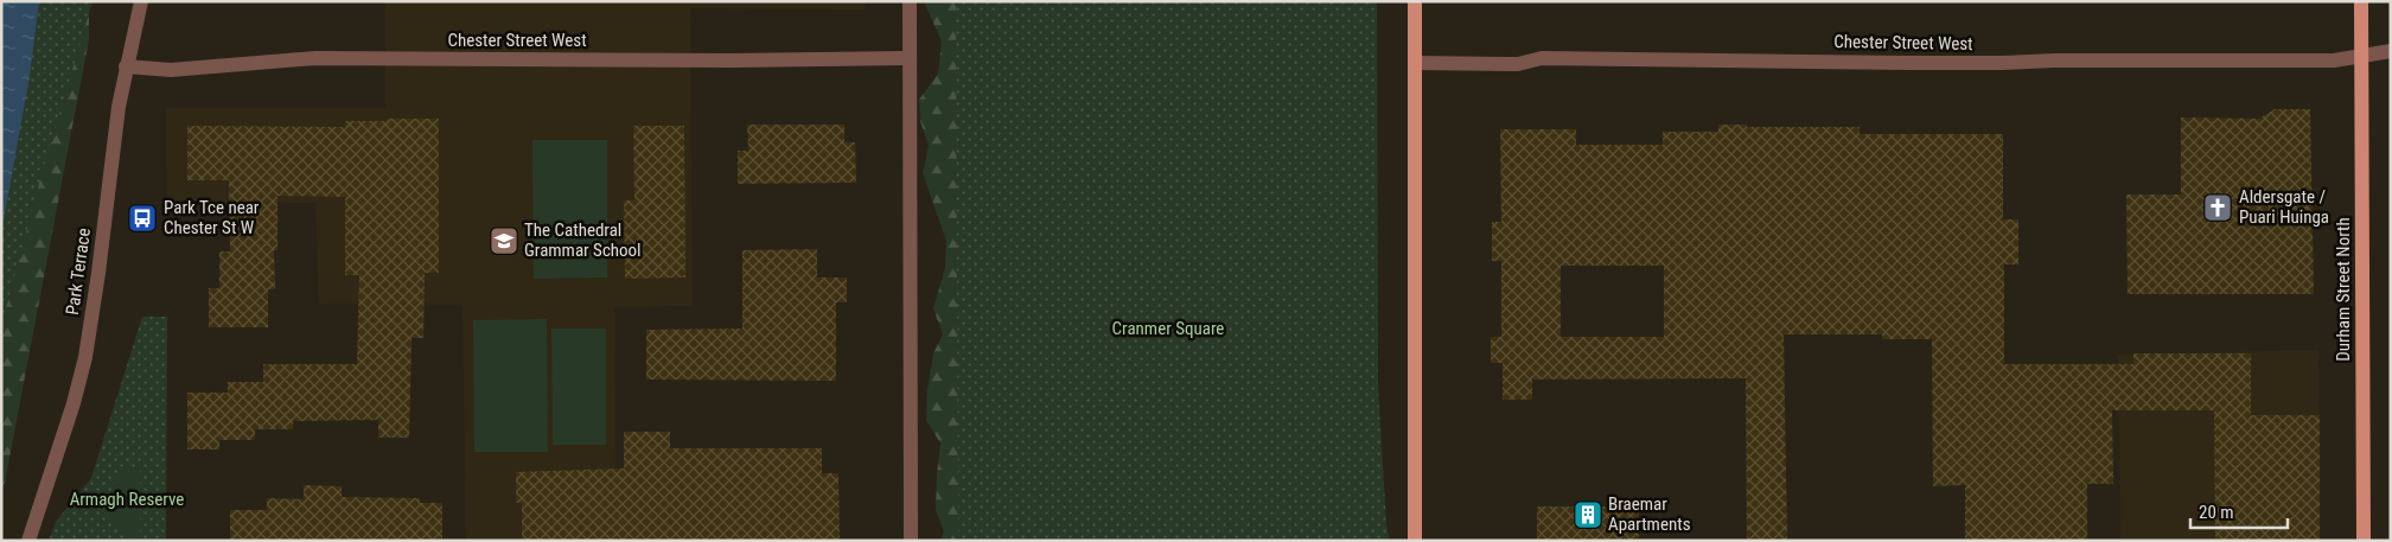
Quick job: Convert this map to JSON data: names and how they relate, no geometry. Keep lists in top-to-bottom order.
{
  "streets": {
    "main road": ["Durham Street North"],
    "street": ["Chester Street West", "Park Terrace"]
  },
  "crossings": [
    ["Chester Street West", "Park Terrace"],
    ["Chester Street West", "Durham Street North"]
  ],
  "parks": ["Cranmer Square", "Armagh Reserve"],
  "places": {
    "church": ["Aldersgate / Puari Huinga"],
    "bus stop": ["Park Tce near Chester St W"],
    "school or university": ["The Cathedral Grammar School"],
    "building": ["Braemar Apartments"]
  },
  "scale_bar": "20 m"
}
